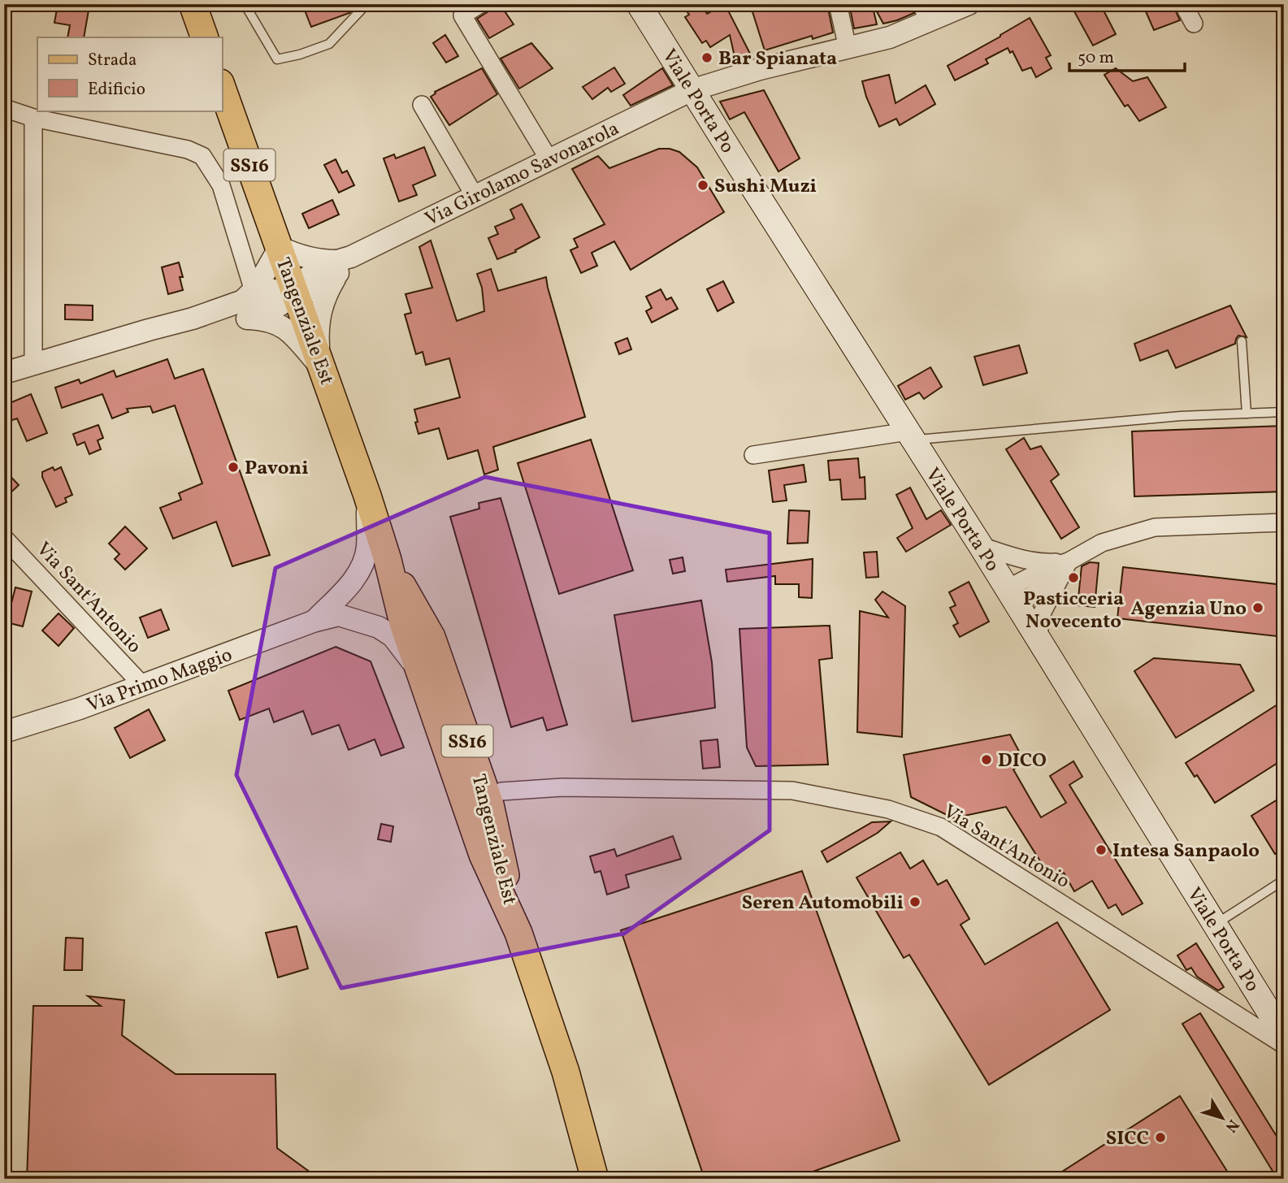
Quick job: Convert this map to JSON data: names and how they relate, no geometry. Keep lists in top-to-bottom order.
{
  "streets": {
    "main road": ["Viale Porta Po", "SS16", "Tangenziale Est"],
    "street": ["Via Girolamo Savonarola", "Via Sant'Antonio", "Via Primo Maggio"]
  },
  "crossings": [
    ["Viale Porta Po", "Via Girolamo Savonarola"],
    ["Via Girolamo Savonarola", "Tangenziale Est"],
    ["Tangenziale Est", "Via Primo Maggio"],
    ["Via Sant'Antonio", "Via Primo Maggio"]
  ],
  "places": [
    "Bar Spianata",
    "Sushi Muzi",
    "Pavoni",
    "Pasticceria Novecento",
    "Agenzia Uno",
    "DICO",
    "Intesa Sanpaolo",
    "Seren Automobili",
    "SICC"
  ],
  "legend": ["Strada", "Edificio"],
  "scale_bar": "50 m",
  "north": "bottom right"
}
